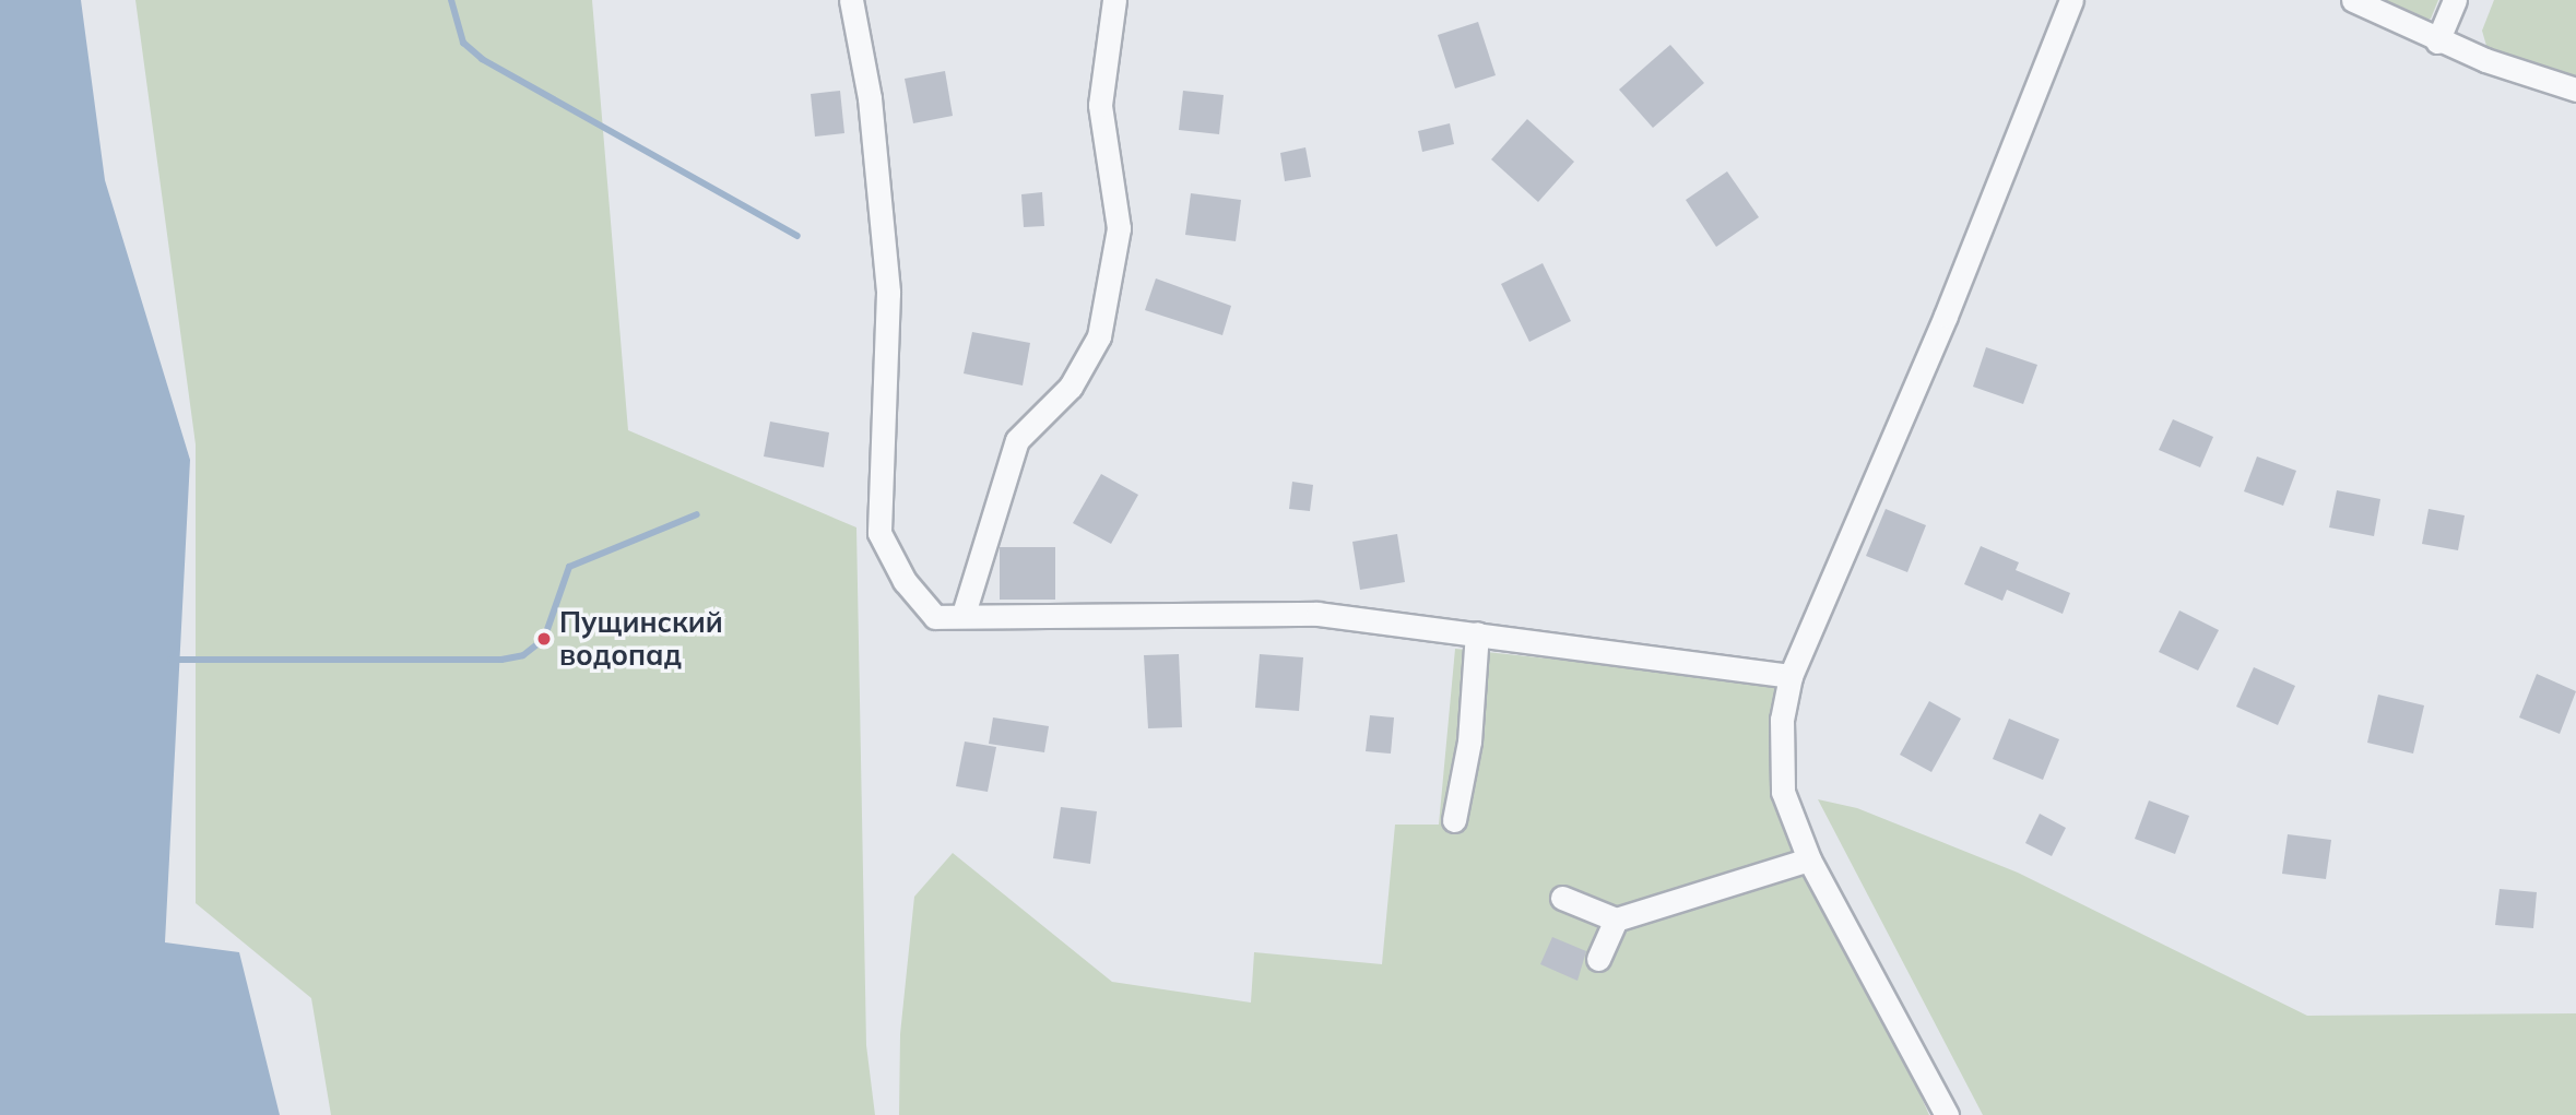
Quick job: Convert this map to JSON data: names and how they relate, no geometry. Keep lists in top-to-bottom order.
{
  "places": ["Пущинский водопад"]
}
